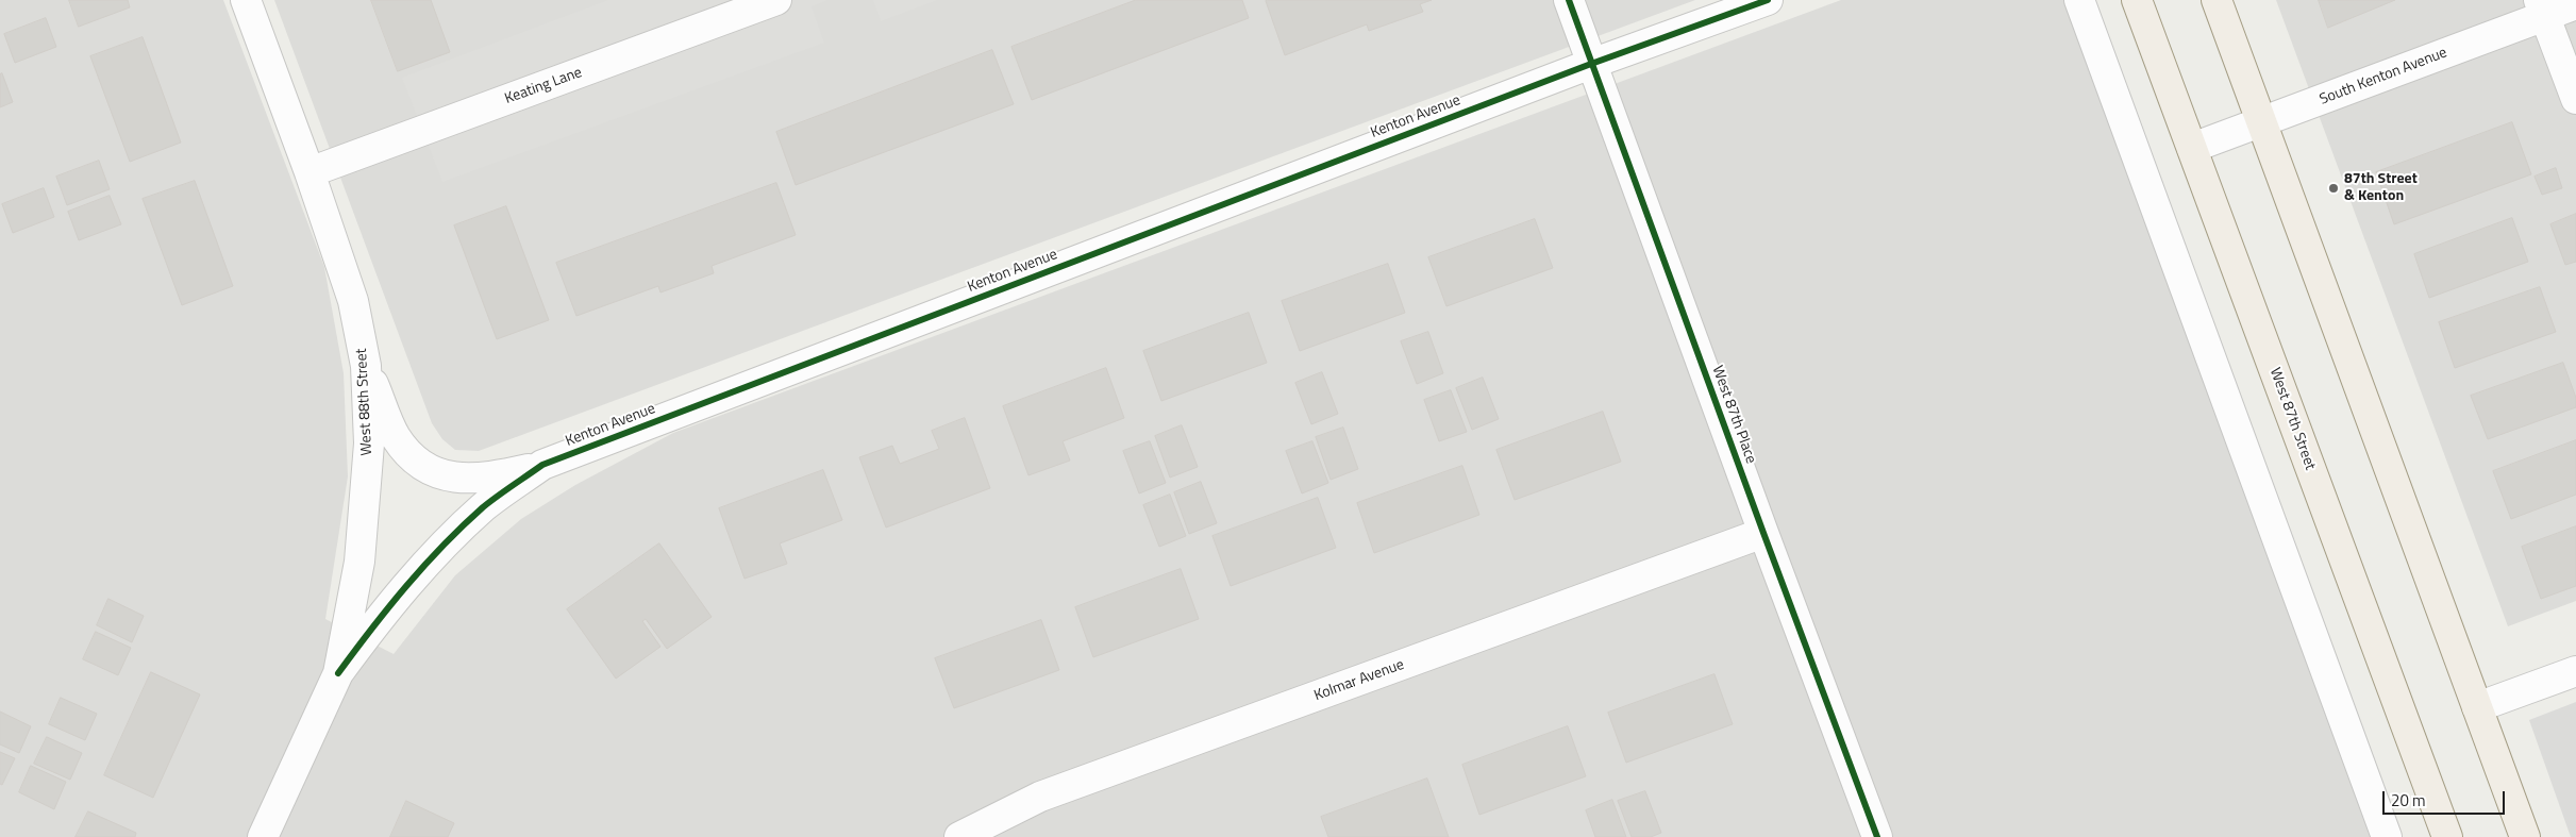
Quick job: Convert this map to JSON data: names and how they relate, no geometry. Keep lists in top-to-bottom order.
{
  "streets": {
    "main road": ["West 87th Street"],
    "street": [
      "South Kenton Avenue",
      "Keating Lane",
      "Kenton Avenue",
      "West 88th Street",
      "West 87th Place",
      "Kolmar Avenue"
    ]
  },
  "crossings": [
    ["South Kenton Avenue", "West 87th Street"],
    ["Keating Lane", "West 88th Street"],
    ["Kenton Avenue", "West 88th Street"],
    ["Kenton Avenue", "West 87th Place"],
    ["West 87th Place", "Kolmar Avenue"]
  ],
  "places": ["87th Street & Kenton"],
  "scale_bar": "20 m"
}
